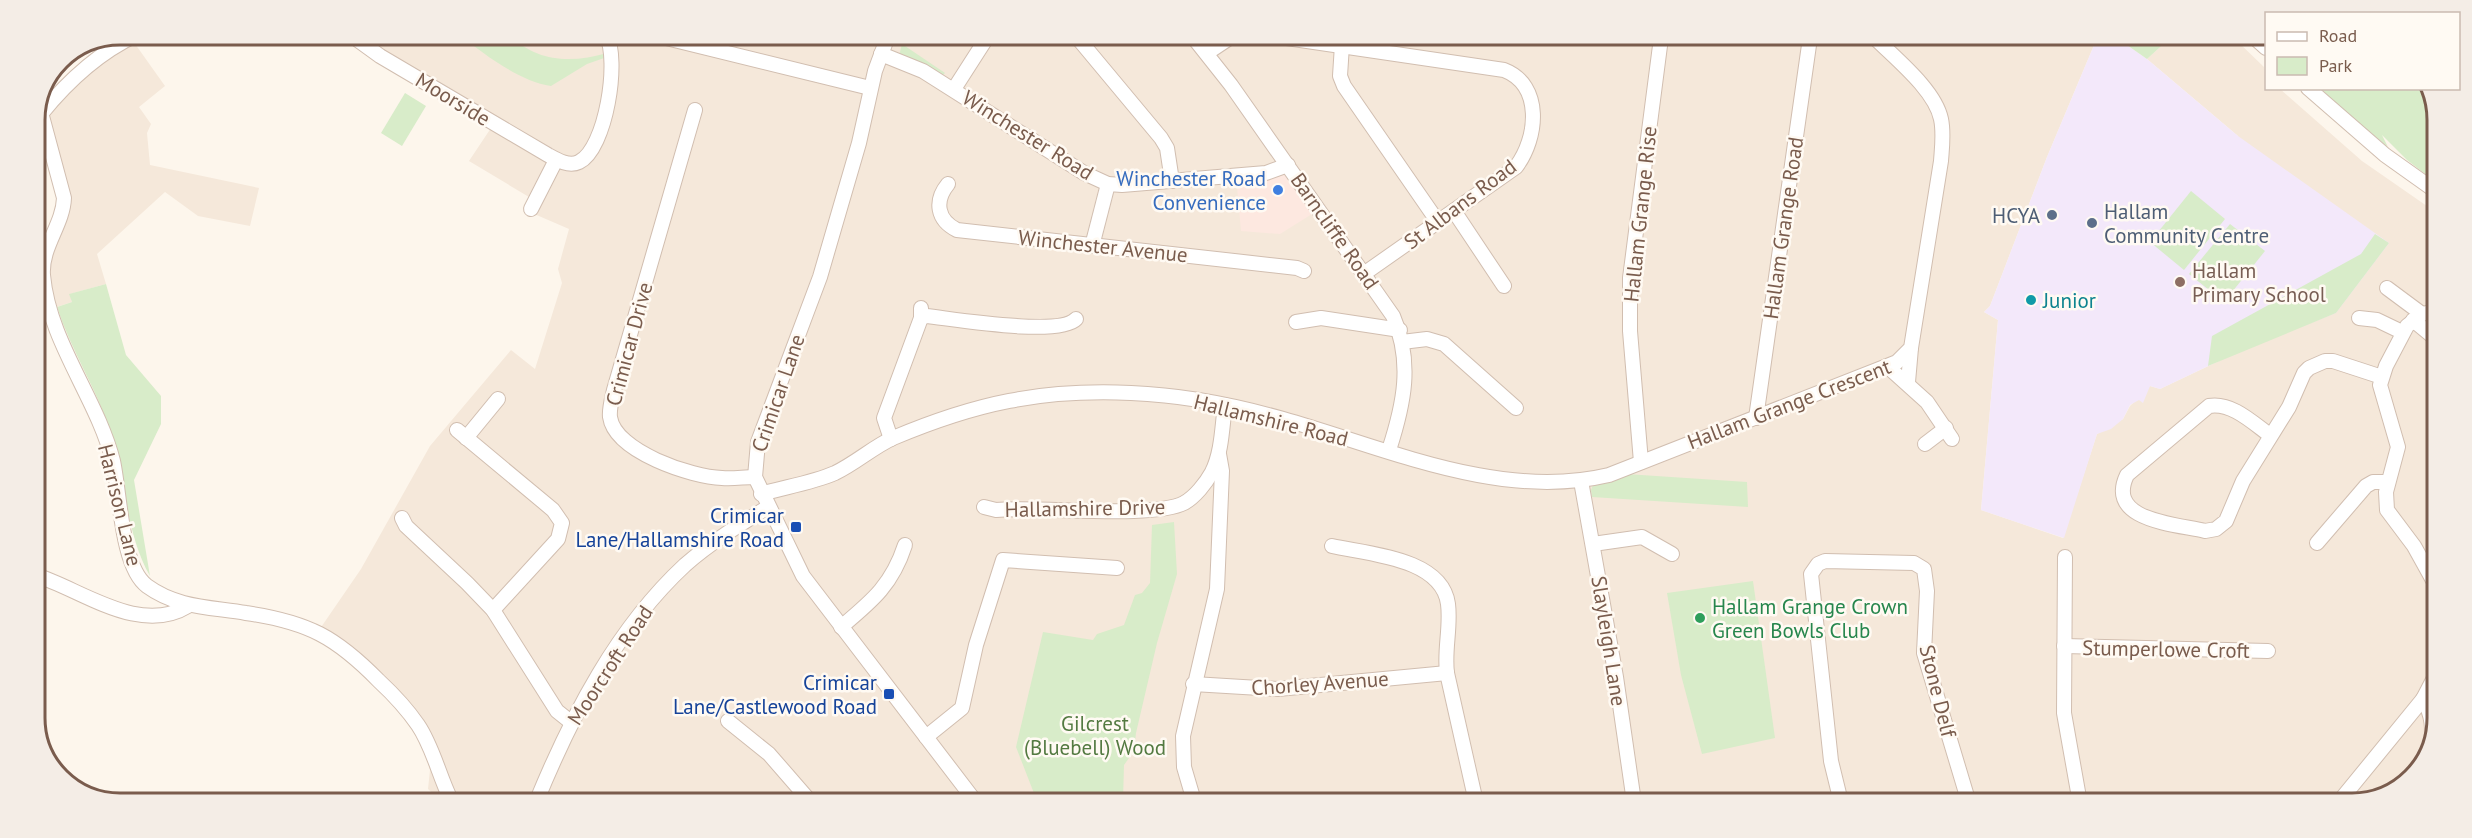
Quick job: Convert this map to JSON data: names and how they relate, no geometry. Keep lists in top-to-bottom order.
{
  "streets": {
    "street": [
      "Moorside",
      "Winchester Road",
      "St Albans Road",
      "Hallam Grange Rise",
      "Hallam Grange Road",
      "Barncliffe Road",
      "Winchester Avenue",
      "Crimicar Drive",
      "Crimicar Lane",
      "Hallam Grange Crescent",
      "Hallamshire Road",
      "Harrison Lane",
      "Hallamshire Drive",
      "Slayleigh Lane",
      "Stumperlowe Croft",
      "Moorcroft Road",
      "Chorley Avenue",
      "Stone Delf"
    ]
  },
  "crossings": [
    ["Winchester Road", "Barncliffe Road"],
    ["Winchester Road", "Crimicar Lane"],
    ["St Albans Road", "Barncliffe Road"],
    ["Hallam Grange Rise", "Hallam Grange Crescent"],
    ["Hallam Grange Road", "Hallam Grange Crescent"],
    ["Barncliffe Road", "Hallamshire Road"],
    ["Crimicar Drive", "Crimicar Lane"],
    ["Crimicar Lane", "Hallamshire Road"],
    ["Crimicar Lane", "Moorcroft Road"],
    ["Hallam Grange Crescent", "Hallamshire Road"],
    ["Hallam Grange Crescent", "Slayleigh Lane"],
    ["Hallamshire Road", "Slayleigh Lane"]
  ],
  "parks": ["Gilcrest (Bluebell) Wood"],
  "places": {
    "other": [
      "Winchester Road Convenience",
      "HCYA",
      "Hallam Community Centre",
      "Hallam Primary School",
      "Junior",
      "Hallam Grange Crown Green Bowls Club"
    ],
    "transit": ["Crimicar Lane/Hallamshire Road", "Crimicar Lane/Castlewood Road"]
  },
  "legend": ["Road", "Park"]
}
